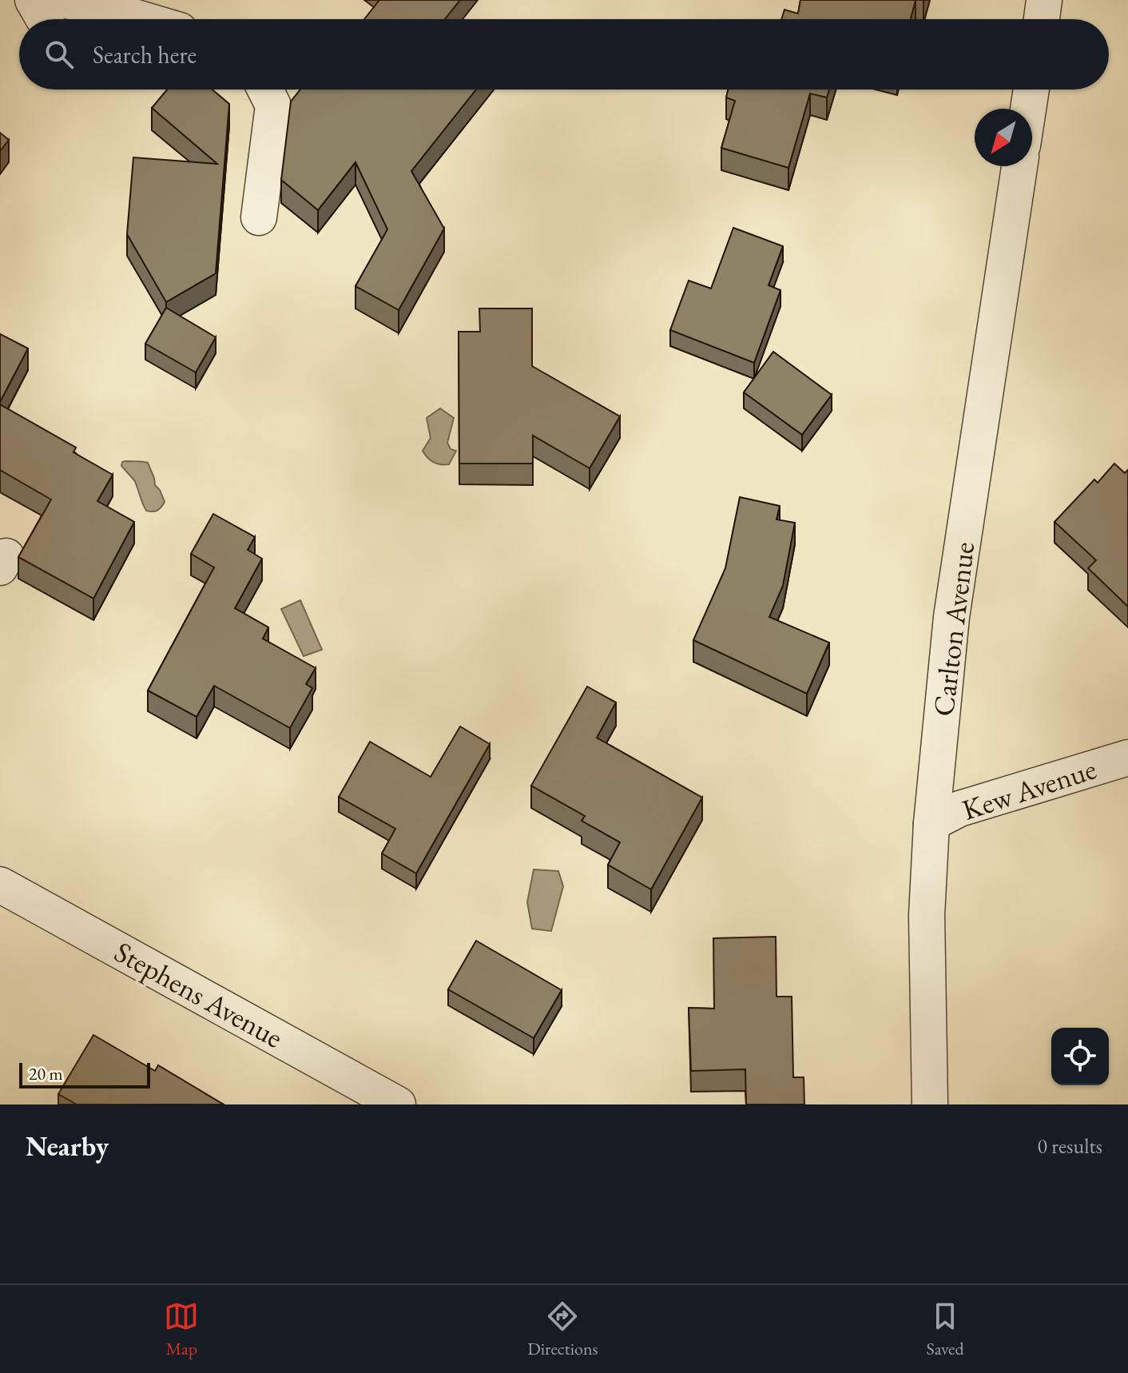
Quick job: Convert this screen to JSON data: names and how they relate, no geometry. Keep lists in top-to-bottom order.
{
  "streets": {
    "street": ["Carlton Avenue", "Kew Avenue", "Stephens Avenue"]
  },
  "crossings": [
    ["Carlton Avenue", "Kew Avenue"]
  ],
  "scale_bar": "20 m",
  "north": "bottom left",
  "page": {
    "search": "Search here",
    "scale": "20 m",
    "heading": ["Nearby", "0 results"],
    "nav": ["Map", "Directions", "Saved"]
  }
}
